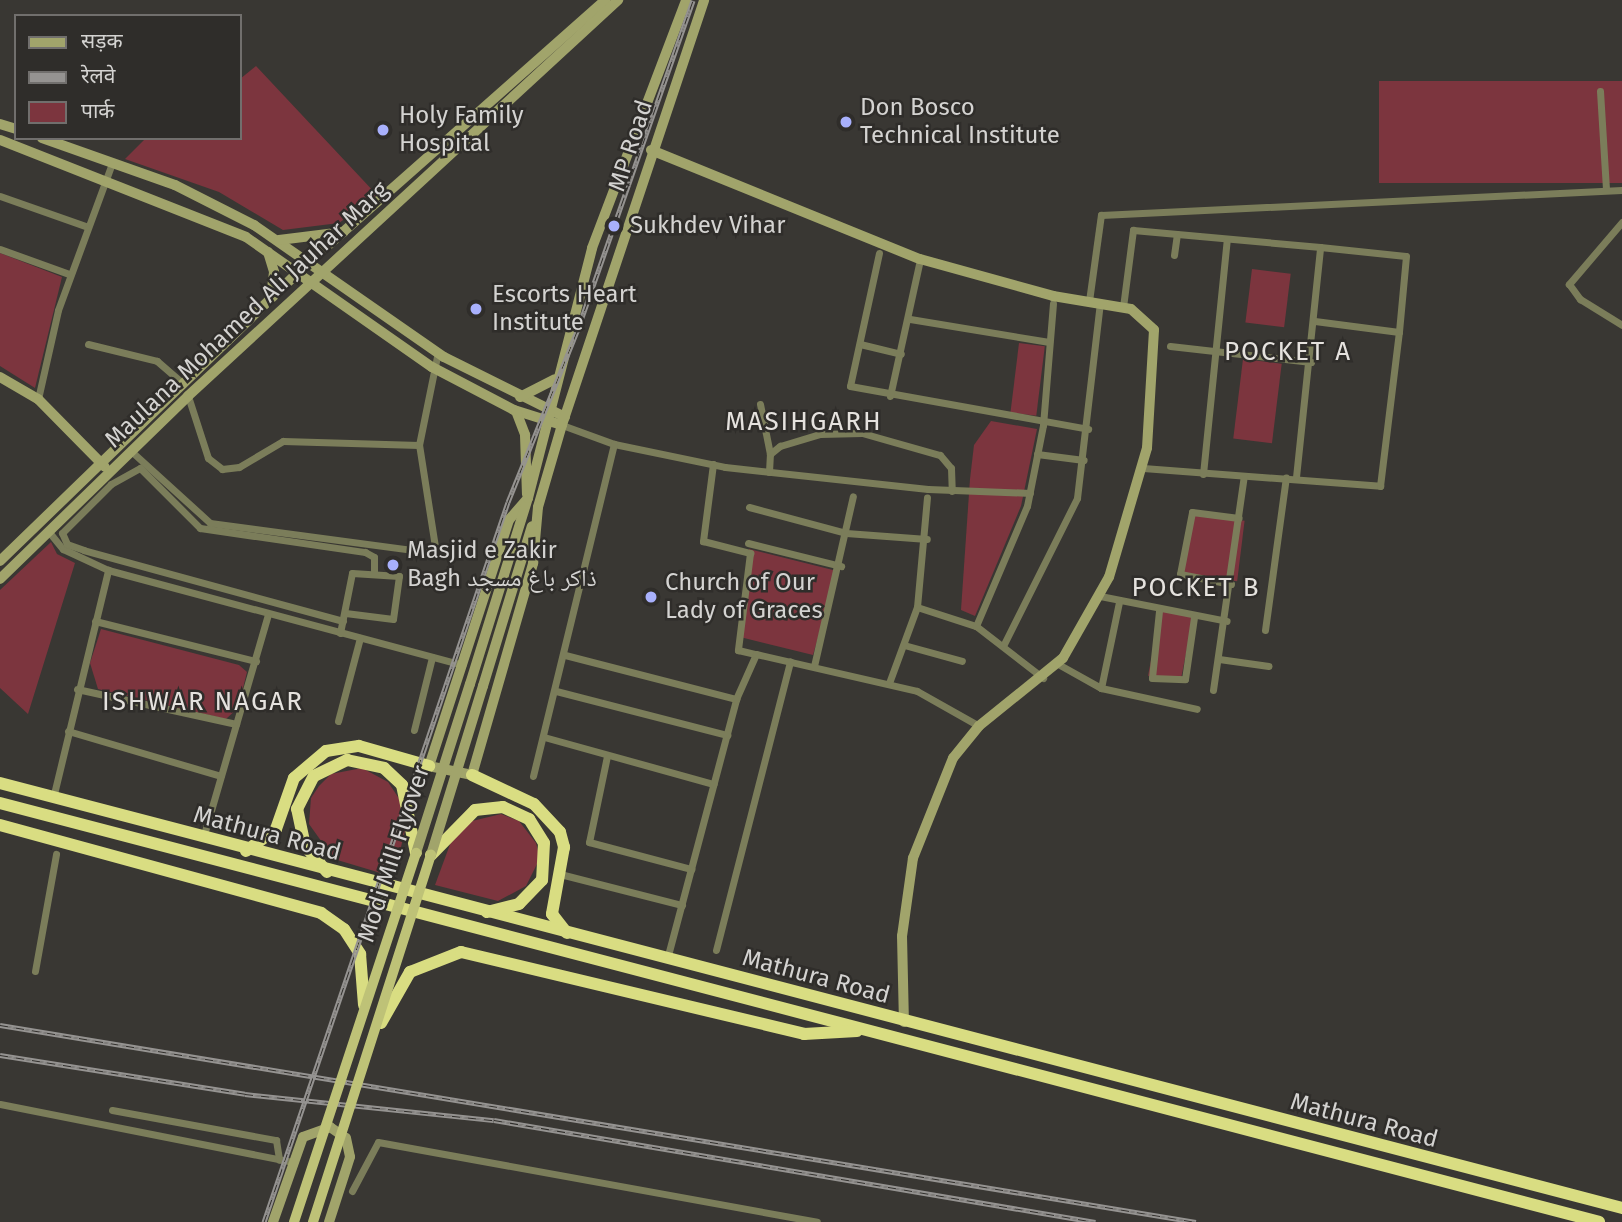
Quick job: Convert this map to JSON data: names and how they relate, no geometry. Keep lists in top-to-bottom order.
{
  "streets": {
    "highway": ["Mathura Road"],
    "main road": ["MP Road", "Maulana Mohamed Ali Jauhar Marg", "Modi Mill Flyover"]
  },
  "crossings": [
    ["MP Road", "Modi Mill Flyover"]
  ],
  "districts": [
    "POCKET A",
    "MASIHGARH",
    "POCKET B",
    "ISHWAR NAGAR"
  ],
  "places": [
    "Don Bosco Technical Institute",
    "Holy Family Hospital",
    "Sukhdev Vihar",
    "Escorts Heart Institute",
    "Masjid e Zakir Bagh ذاکر باغ مسجد",
    "Church of Our Lady of Graces"
  ],
  "legend": ["सड़क", "रेलवे", "पार्क"]
}
